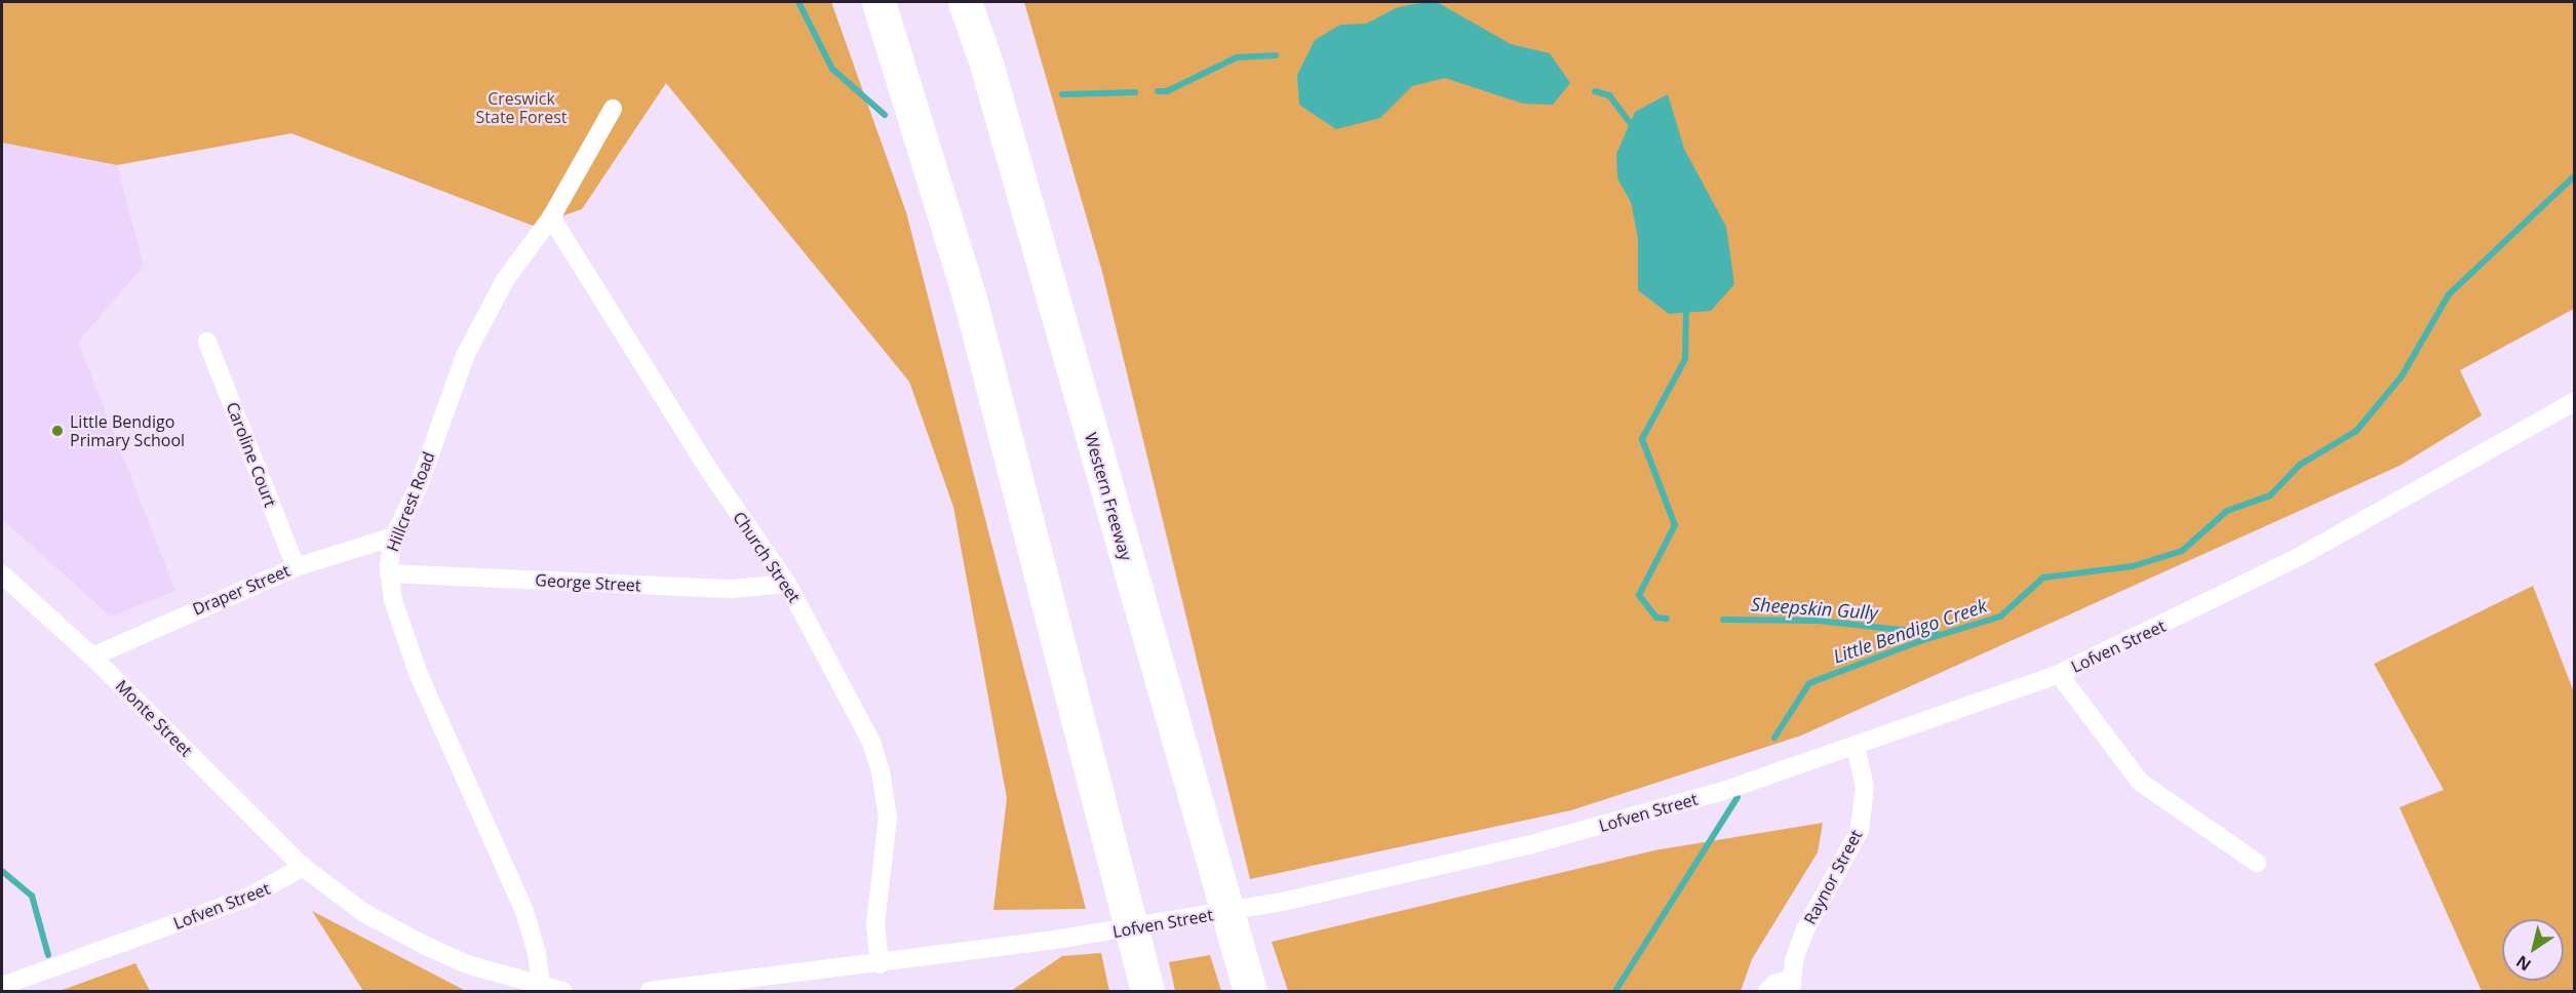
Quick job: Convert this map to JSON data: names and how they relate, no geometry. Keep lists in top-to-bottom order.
{
  "streets": {
    "highway": ["Western Freeway"],
    "street": [
      "Caroline Court",
      "Hillcrest Road",
      "Church Street",
      "George Street",
      "Draper Street",
      "Lofven Street",
      "Monte Street",
      "Raynor Street"
    ]
  },
  "crossings": [
    ["Caroline Court", "Draper Street"],
    ["Hillcrest Road", "Church Street"],
    ["Hillcrest Road", "George Street"],
    ["Hillcrest Road", "Draper Street"],
    ["Church Street", "George Street"],
    ["Church Street", "Lofven Street"],
    ["Draper Street", "Monte Street"],
    ["Lofven Street", "Monte Street"],
    ["Lofven Street", "Raynor Street"]
  ],
  "water": ["Sheepskin Gully", "Little Bendigo Creek"],
  "parks": ["Creswick State Forest"],
  "places": ["Little Bendigo Primary School"],
  "north": "bottom left"
}
